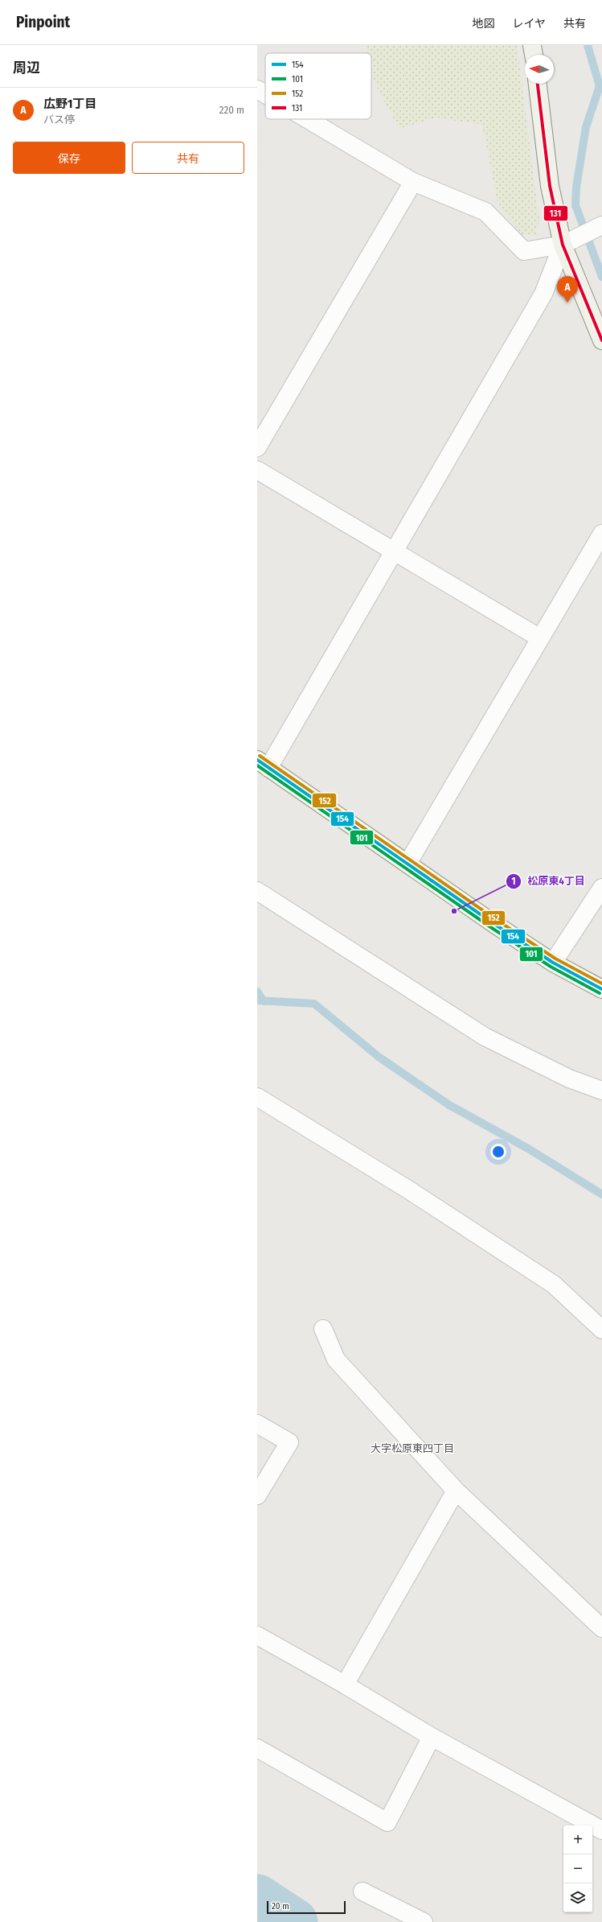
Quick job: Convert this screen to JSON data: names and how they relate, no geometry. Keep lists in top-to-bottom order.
{
  "districts": ["大字松原東四丁目"],
  "places": ["松原東4丁目"],
  "lines": [
    "transit line 131",
    "transit line 152",
    "transit line 154",
    "transit line 101"
  ],
  "legend": [
    "154",
    "101",
    "152",
    "131"
  ],
  "scale_bar": "20 m",
  "north": "left",
  "page": {
    "header": "Pinpoint",
    "nav": ["地図", "レイヤ", "共有"],
    "heading": "周辺",
    "list": [
      {
        "mark": "A",
        "name": "広野1丁目",
        "note": "バス停",
        "value": "220 m"
      }
    ],
    "buttons": ["保存", "共有"],
    "pins": "A",
    "map_buttons": ["+", "−"],
    "scale": "20 m"
  }
}
